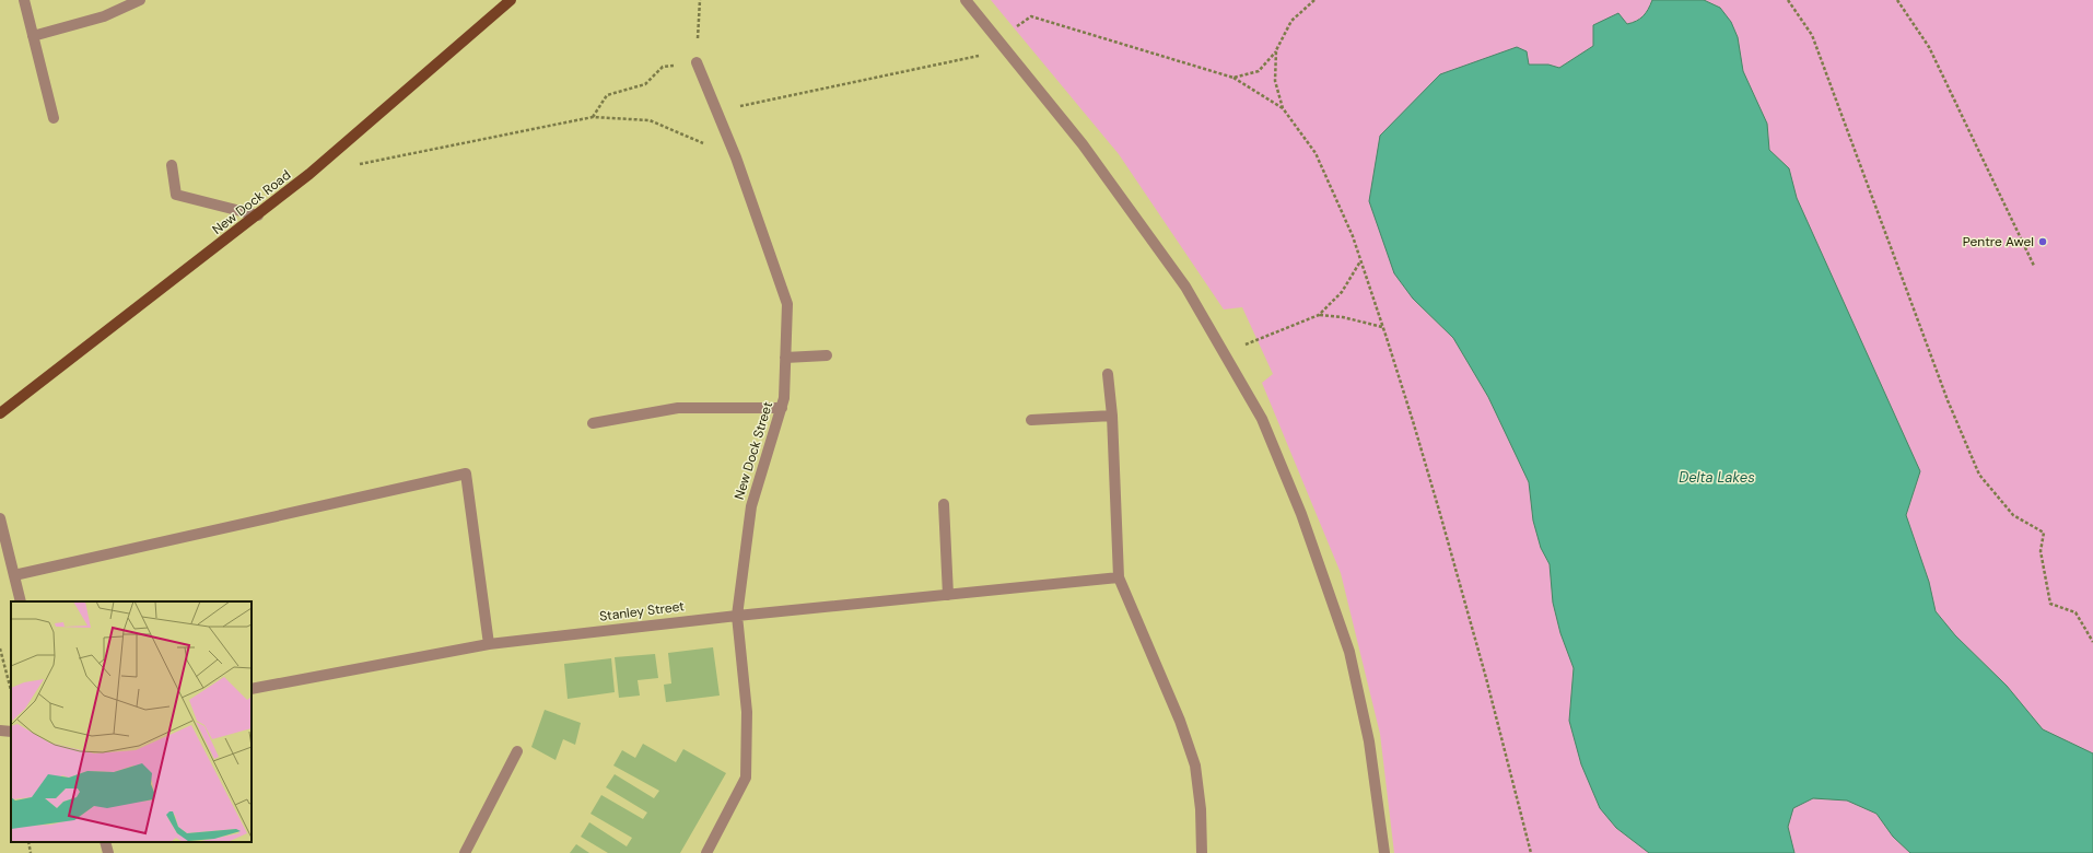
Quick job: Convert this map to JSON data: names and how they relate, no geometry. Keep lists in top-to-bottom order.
{
  "streets": {
    "main road": ["New Dock Road"],
    "street": ["New Dock Street", "Stanley Street"]
  },
  "crossings": [
    ["New Dock Street", "Stanley Street"]
  ],
  "water": ["Delta Lakes"],
  "places": ["Pentre Awel"]
}
